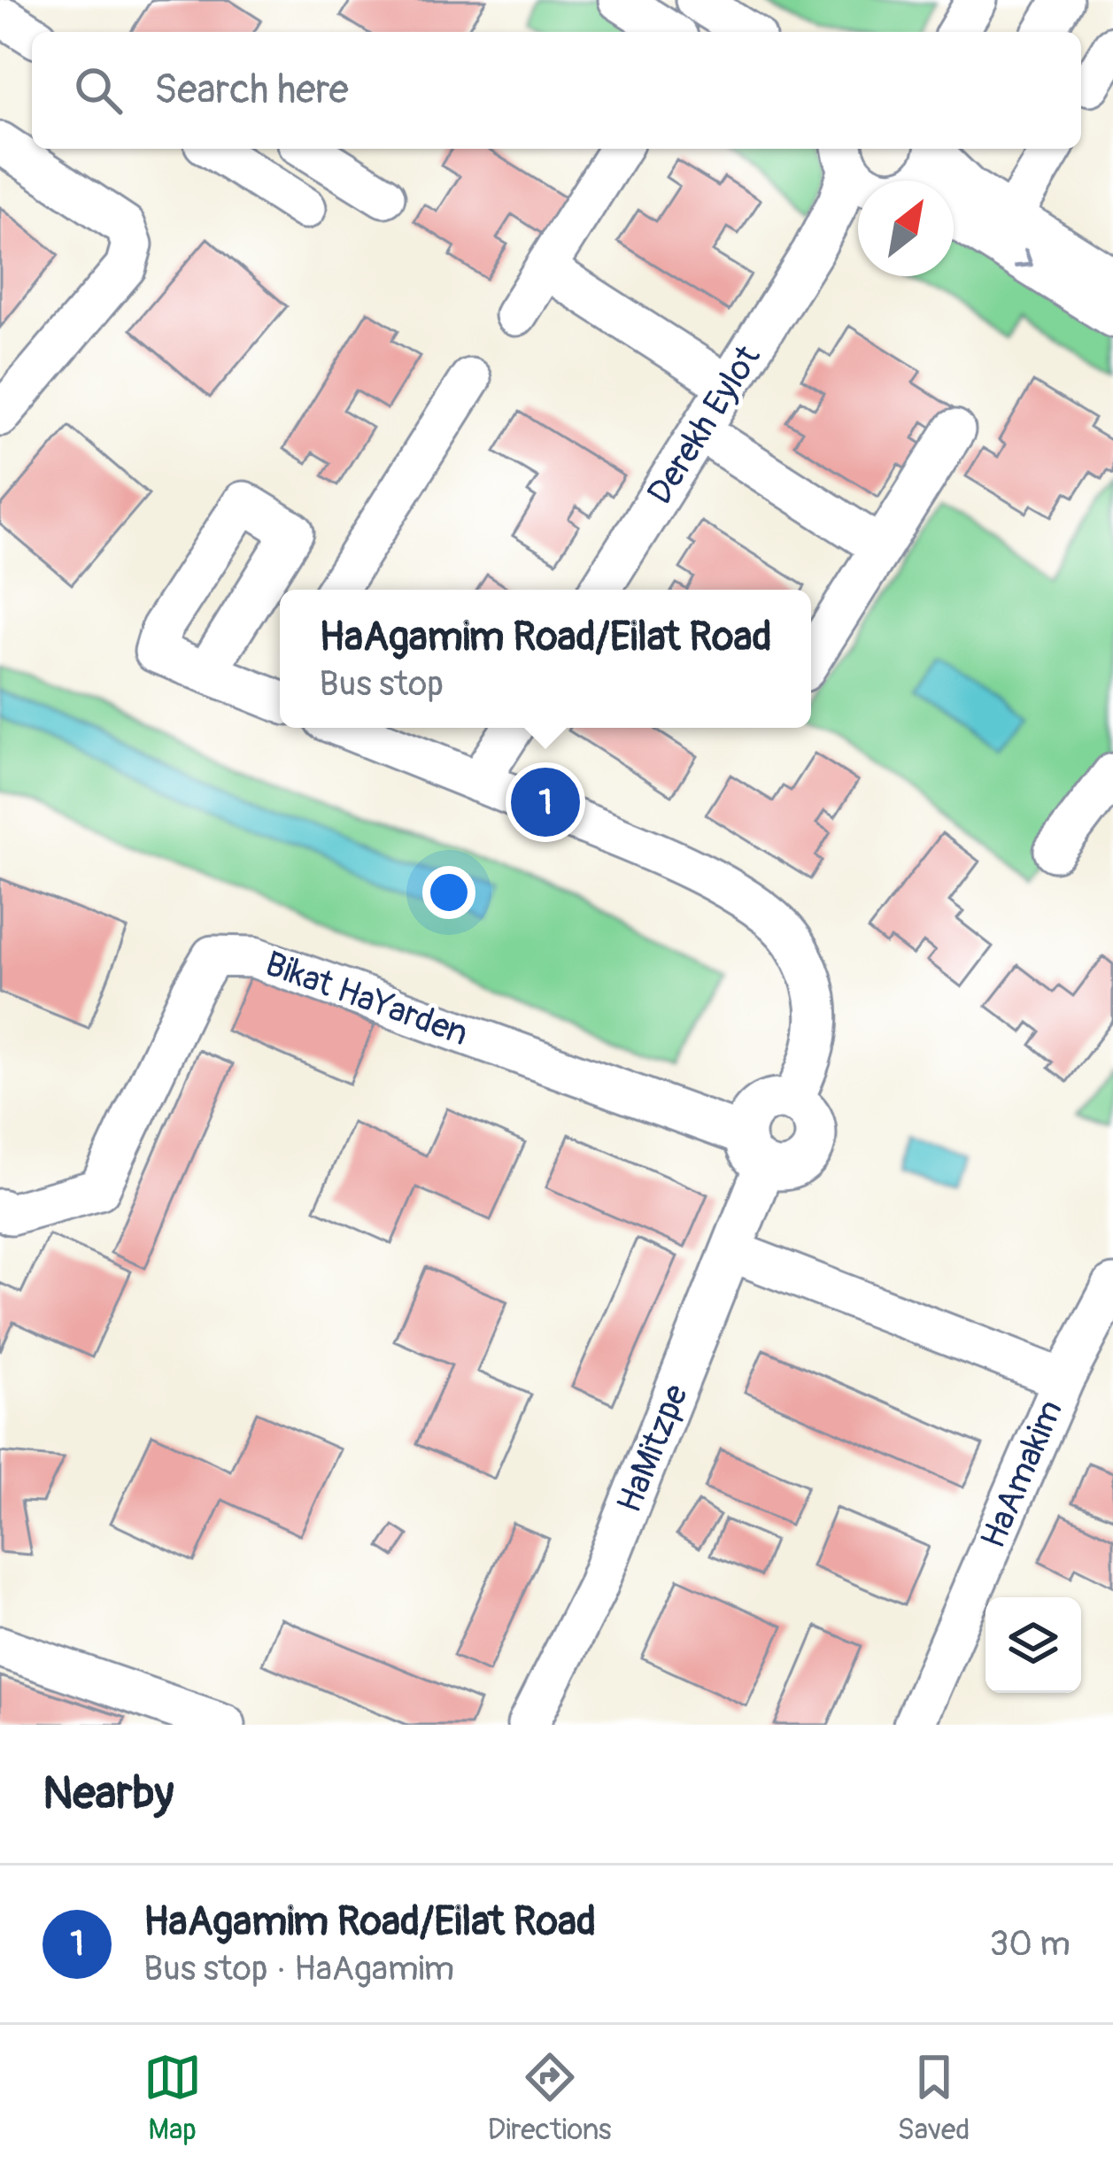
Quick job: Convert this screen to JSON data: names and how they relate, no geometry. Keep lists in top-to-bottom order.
{
  "streets": {
    "street": [
      "Derekh Eylot",
      "Bikat HaYarden",
      "HaMitzpe",
      "HaAmakim"
    ]
  },
  "crossings": [
    ["Bikat HaYarden", "HaMitzpe"]
  ],
  "north": "top right",
  "page": {
    "search": "Search here",
    "popup": ["HaAgamim Road/Eilat Road", "Bus stop"],
    "pins": "1",
    "heading": "Nearby",
    "list": [
      {
        "mark": "1",
        "name": "HaAgamim Road/Eilat Road",
        "note": "Bus stop · HaAgamim",
        "value": "30 m"
      }
    ],
    "nav": ["Map", "Directions", "Saved"]
  }
}
